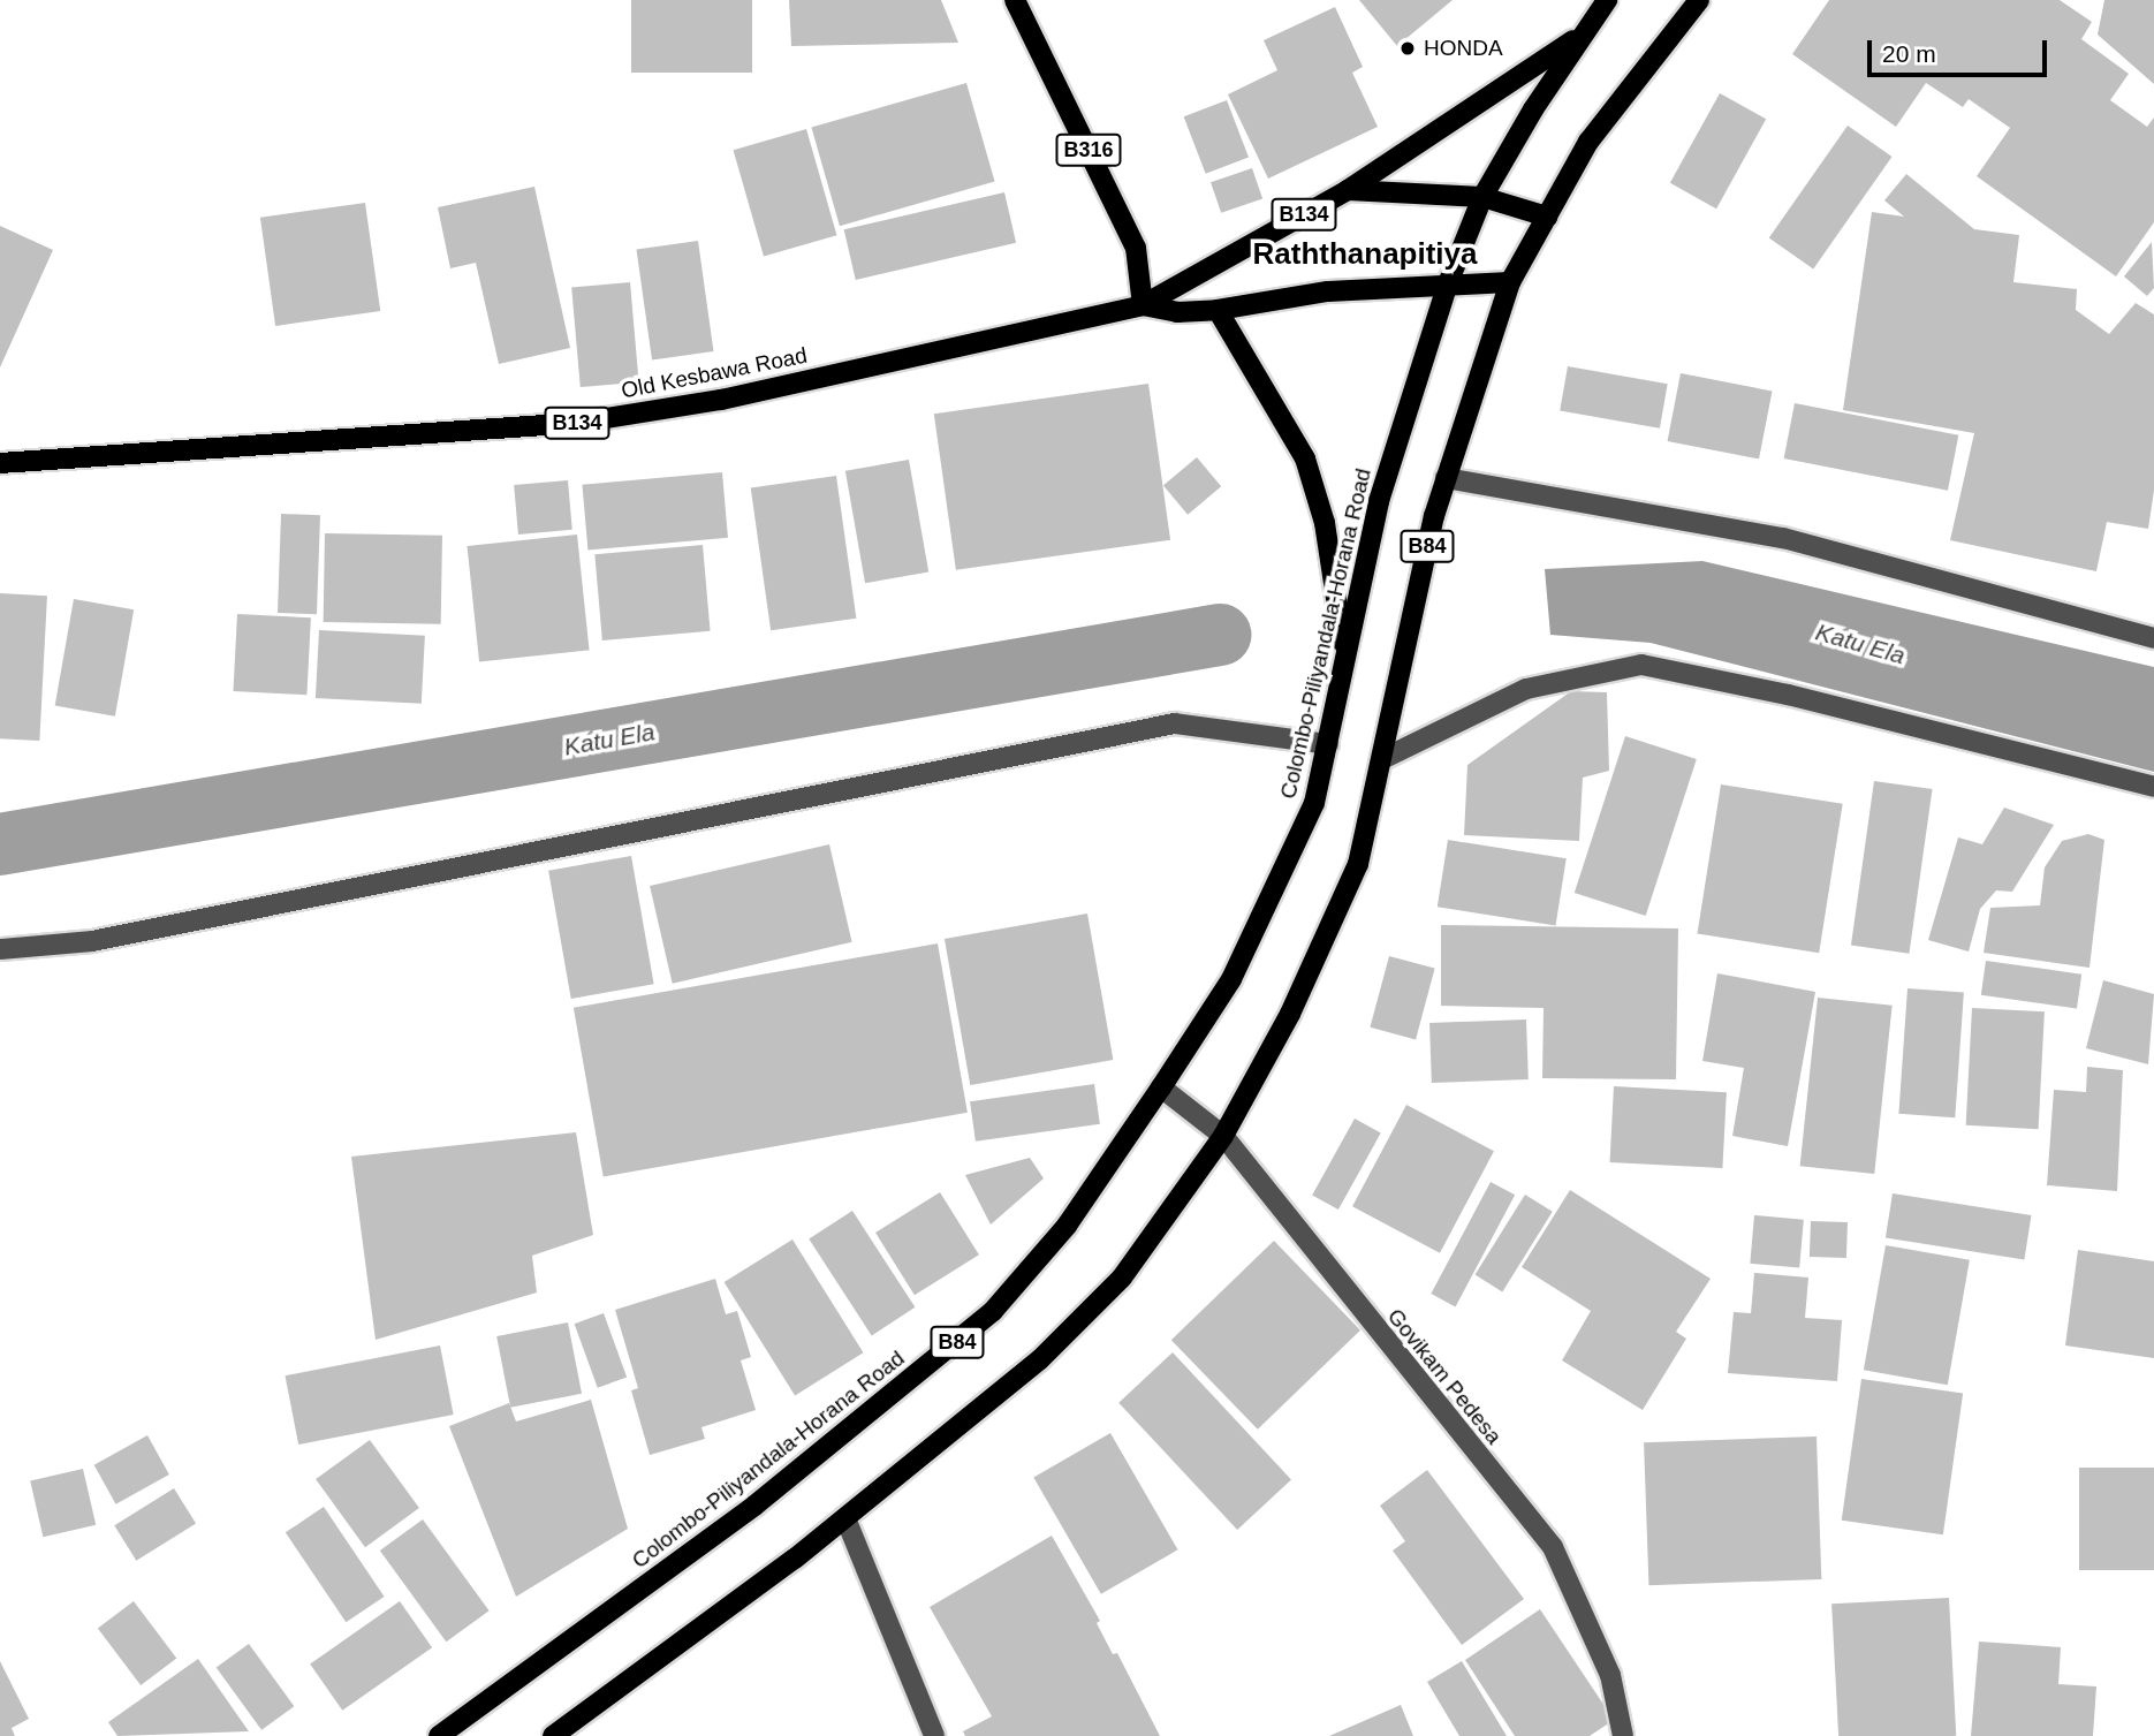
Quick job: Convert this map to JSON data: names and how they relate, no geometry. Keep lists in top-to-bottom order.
{
  "streets": {
    "main road": [
      "B316",
      "B134",
      "Old Kesbawa Road",
      "B84",
      "Colombo-Piliyandala-Horana Road"
    ],
    "street": ["Govikam Pedesa"]
  },
  "crossings": [
    ["B316", "Old Kesbawa Road"],
    ["B134", "Old Kesbawa Road"],
    ["B134", "B84"],
    ["B134", "Colombo-Piliyandala-Horana Road"],
    ["Old Kesbawa Road", "B84"],
    ["Old Kesbawa Road", "Colombo-Piliyandala-Horana Road"],
    ["B84", "Govikam Pedesa"],
    ["Colombo-Piliyandala-Horana Road", "Govikam Pedesa"]
  ],
  "districts": ["Raththanapitiya"],
  "water": ["Katu Ela"],
  "places": ["HONDA"],
  "scale_bar": "20 m"
}
